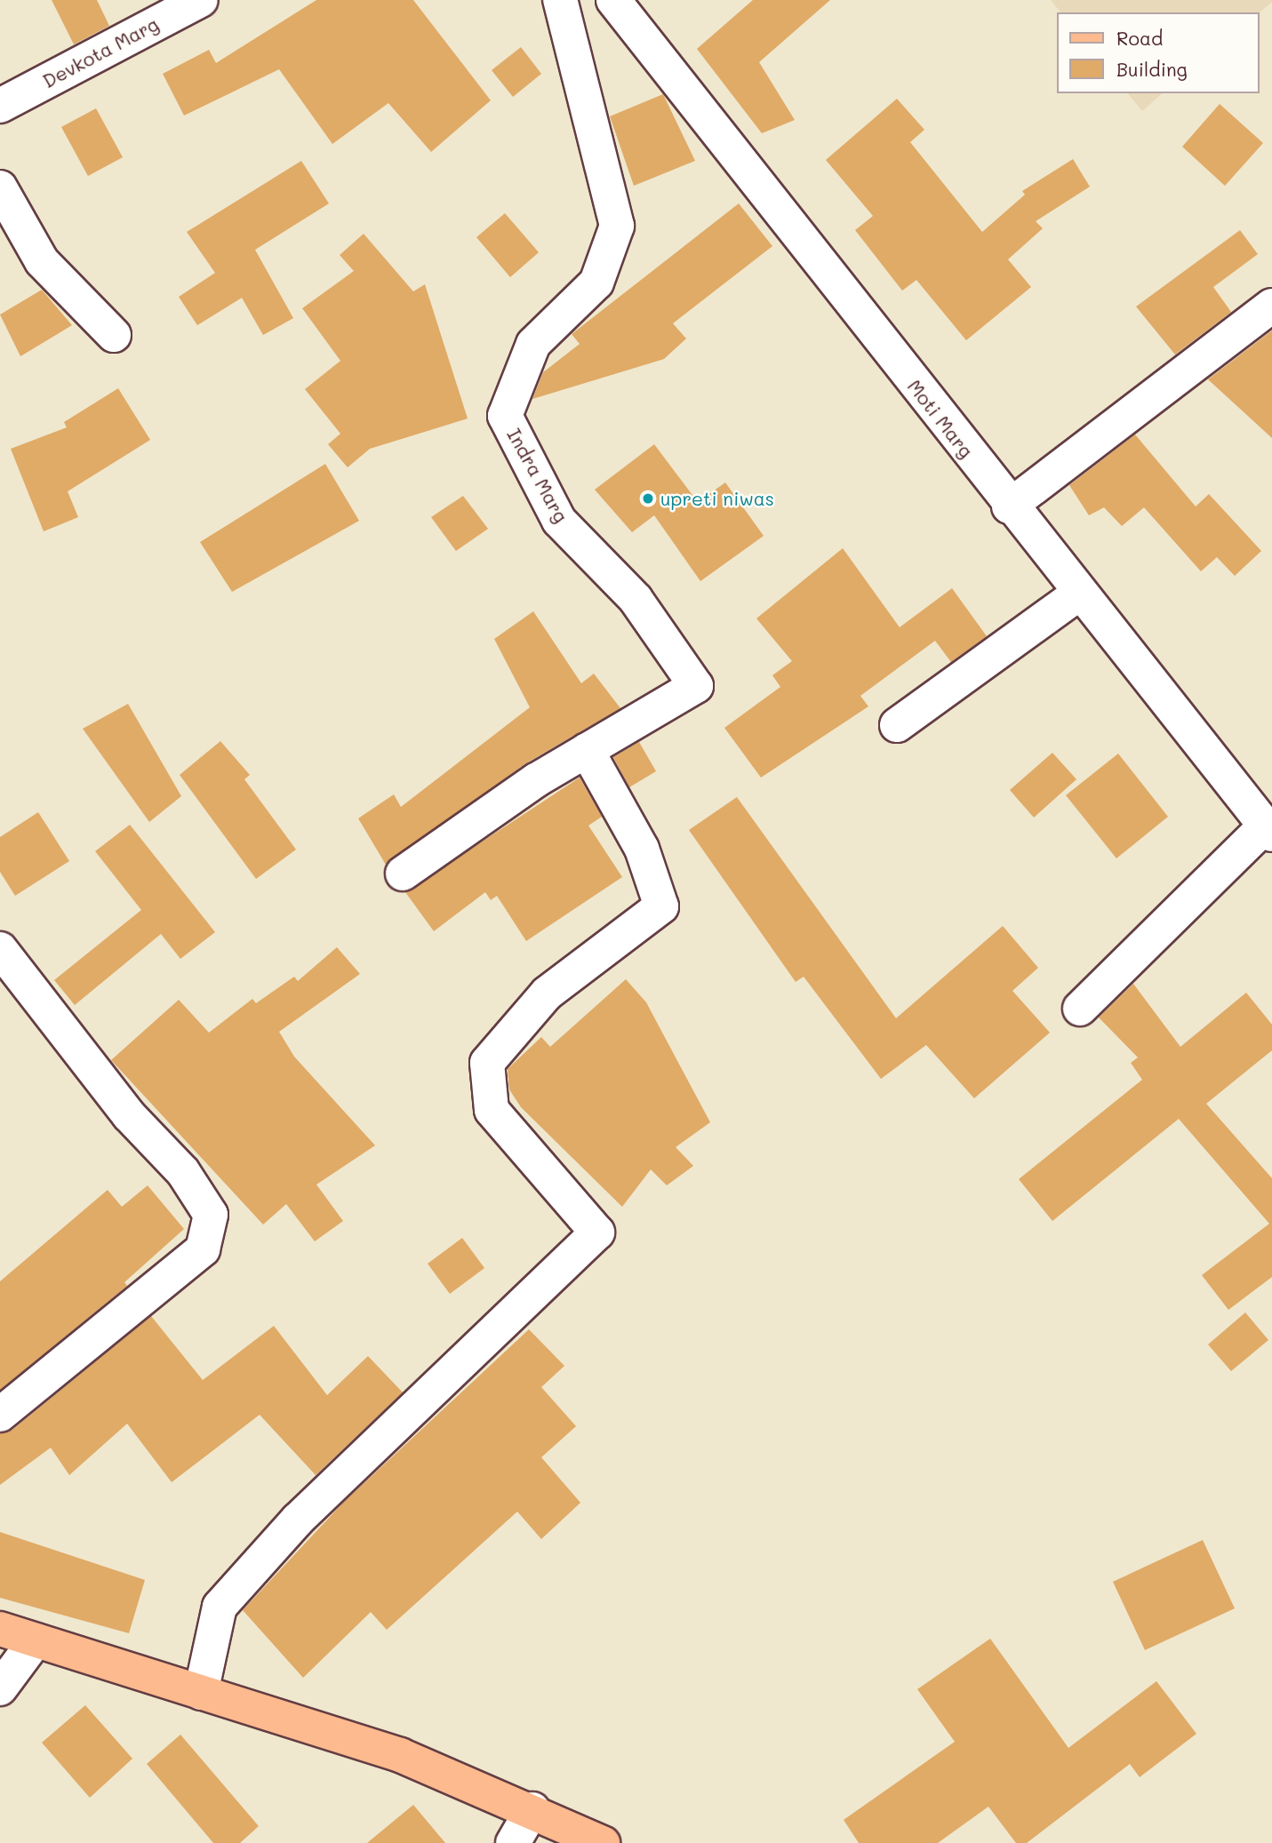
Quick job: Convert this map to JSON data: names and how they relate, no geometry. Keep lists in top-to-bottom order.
{
  "streets": {
    "street": ["Devkota Marg", "Moti Marg", "Indra Marg"]
  },
  "places": ["upreti niwas"],
  "legend": ["Road", "Building"]
}
